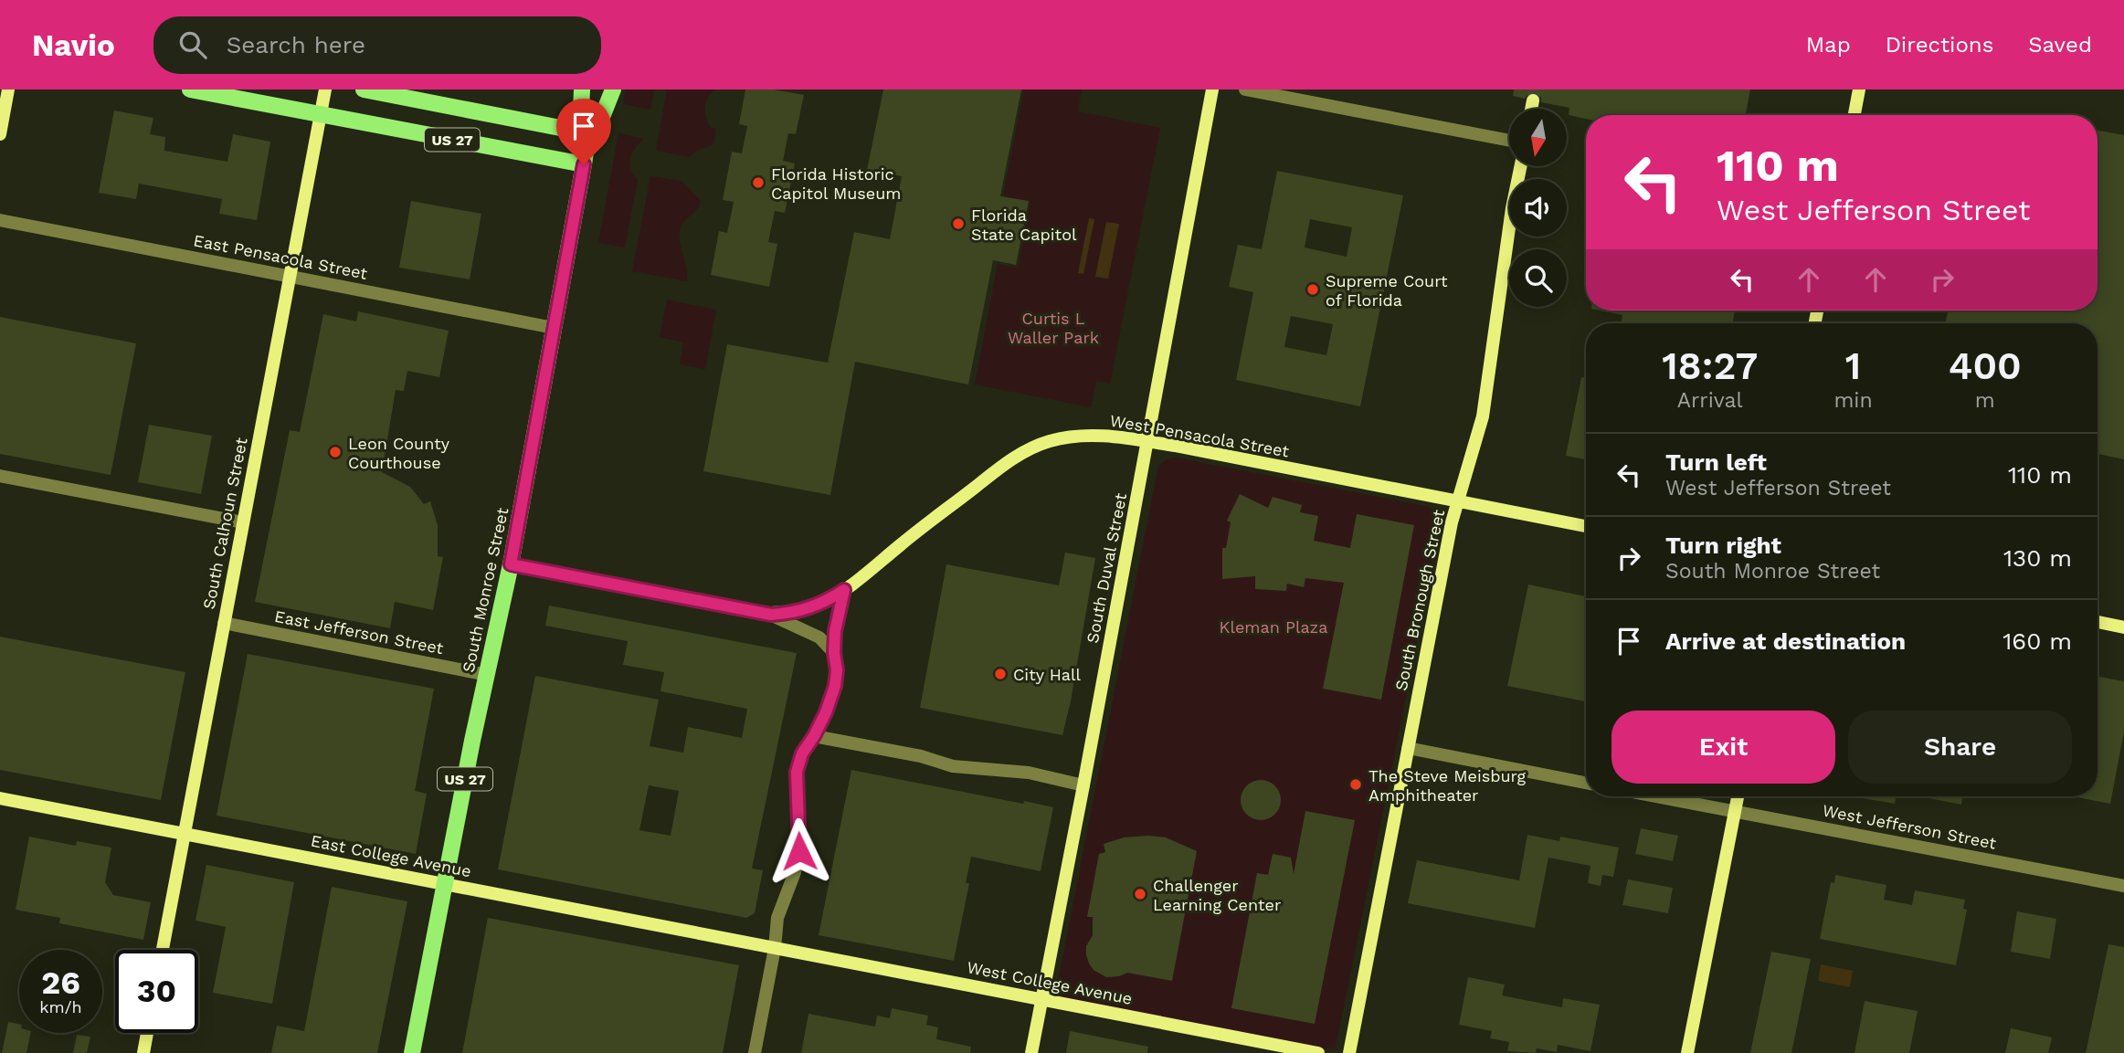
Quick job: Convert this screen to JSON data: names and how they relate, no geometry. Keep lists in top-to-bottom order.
{
  "streets": {
    "main road": [
      "US 27",
      "West Pensacola Street",
      "South Calhoun Street",
      "South Duval Street",
      "South Monroe Street",
      "South Bronough Street",
      "East College Avenue",
      "West College Avenue"
    ],
    "street": ["East Pensacola Street", "East Jefferson Street", "West Jefferson Street"]
  },
  "crossings": [
    ["US 27", "South Calhoun Street"],
    ["US 27", "South Monroe Street"],
    ["East Pensacola Street", "South Calhoun Street"],
    ["East Pensacola Street", "South Monroe Street"],
    ["West Pensacola Street", "South Duval Street"],
    ["West Pensacola Street", "South Bronough Street"],
    ["South Calhoun Street", "East Jefferson Street"],
    ["South Calhoun Street", "East College Avenue"],
    ["South Duval Street", "West College Avenue"],
    ["South Monroe Street", "East Jefferson Street"],
    ["South Monroe Street", "East College Avenue"],
    ["East College Avenue", "West College Avenue"]
  ],
  "parks": ["Curtis L Waller Park", "Kleman Plaza"],
  "places": [
    "Florida Historic Capitol Museum",
    "Florida State Capitol",
    "Supreme Court of Florida",
    "Leon County Courthouse",
    "City Hall",
    "The Steve Meisburg Amphitheater",
    "Challenger Learning Center"
  ],
  "north": "bottom",
  "page": {
    "header": "Navio",
    "search": "Search here",
    "nav": ["Map", "Directions", "Saved"],
    "turn": ["110 m", "West Jefferson Street"],
    "eta": [
      "18:27",
      "Arrival",
      "1",
      "min",
      "400",
      "m"
    ],
    "list": [
      {
        "name": "Turn left",
        "note": "West Jefferson Street",
        "value": "110 m"
      },
      {
        "name": "Turn right",
        "note": "South Monroe Street",
        "value": "130 m"
      },
      {
        "name": "Arrive at destination",
        "value": "160 m"
      }
    ],
    "buttons": ["Exit", "Share"],
    "speed": "26 km/h",
    "limit": "30"
  }
}
